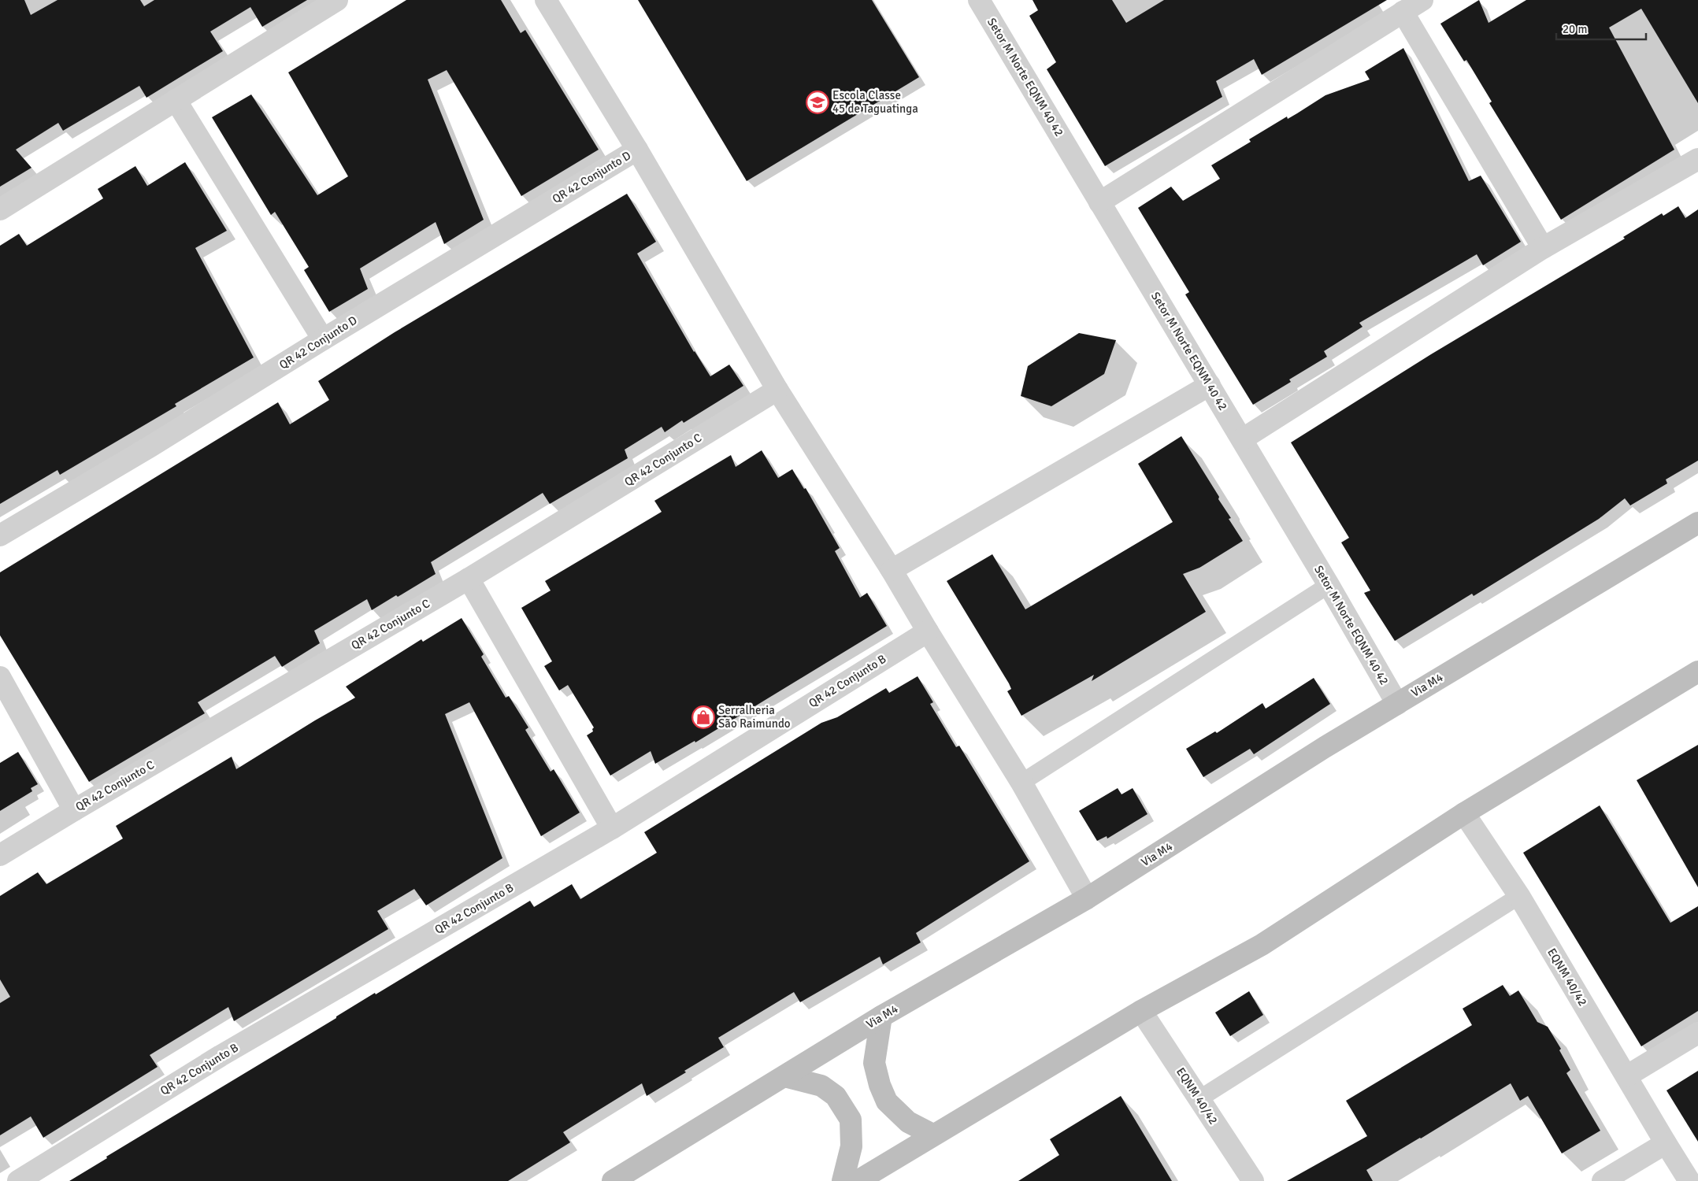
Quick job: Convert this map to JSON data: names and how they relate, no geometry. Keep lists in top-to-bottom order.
{
  "streets": {
    "main road": ["Via M4"],
    "street": [
      "Setor M Norte EQNM 40 42",
      "QR 42 Conjunto D",
      "QR 42 Conjunto C",
      "QR 42 Conjunto B",
      "EQNM 40/42"
    ]
  },
  "crossings": [
    ["Setor M Norte EQNM 40 42", "Via M4"]
  ],
  "places": {
    "school or university": ["Escola Classe 45 de Taguatinga"],
    "shop": ["Serralheria São Raimundo"]
  },
  "scale_bar": "20 m"
}
